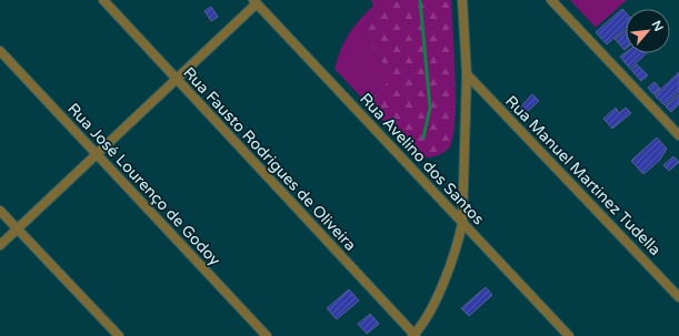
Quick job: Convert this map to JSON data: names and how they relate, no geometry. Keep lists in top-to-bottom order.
{
  "streets": {
    "street": [
      "Rua Fausto Rodrigues de Oliveira",
      "Rua Avelino dos Santos",
      "Rua Manuel Martinez Tudella",
      "Rua José Lourenço de Godoy"
    ]
  },
  "north": "top right"
}
